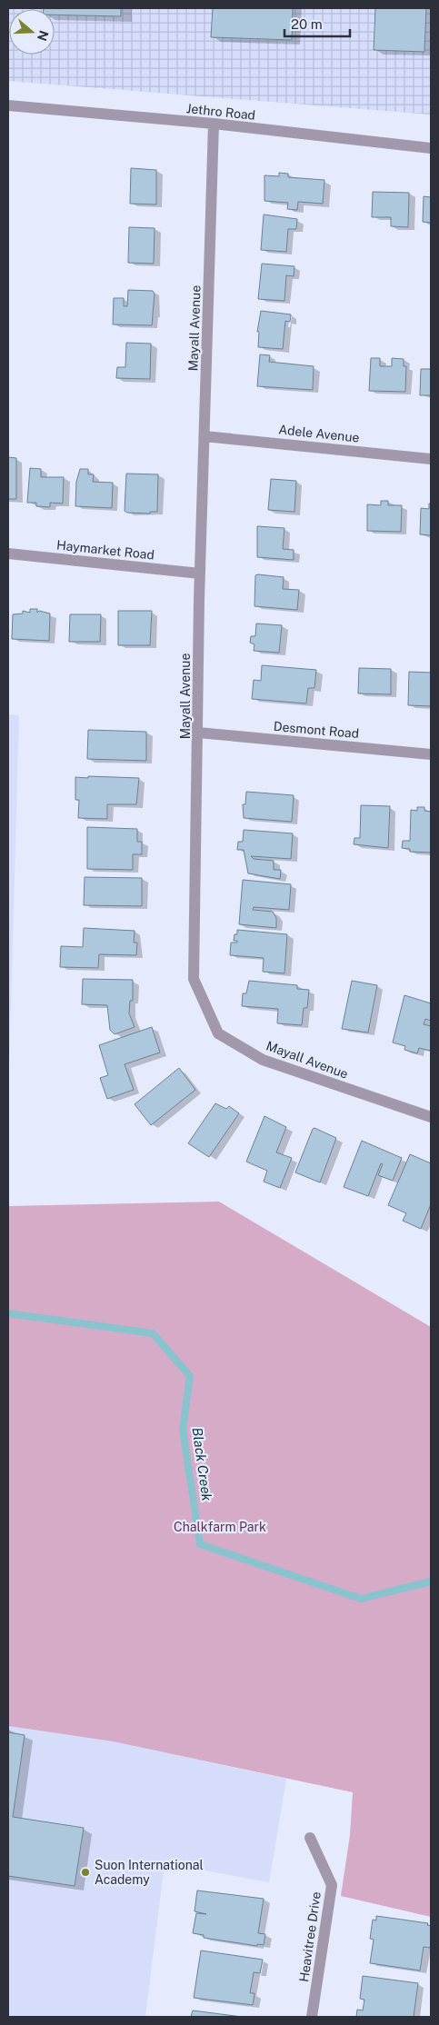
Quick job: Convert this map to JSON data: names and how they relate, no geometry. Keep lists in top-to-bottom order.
{
  "streets": {
    "street": [
      "Jethro Road",
      "Mayall Avenue",
      "Adele Avenue",
      "Haymarket Road",
      "Desmont Road",
      "Heavitree Drive"
    ]
  },
  "crossings": [
    ["Jethro Road", "Mayall Avenue"],
    ["Mayall Avenue", "Adele Avenue"],
    ["Mayall Avenue", "Haymarket Road"],
    ["Mayall Avenue", "Desmont Road"]
  ],
  "water": ["Black Creek"],
  "parks": ["Chalkfarm Park"],
  "places": ["Suon International Academy"],
  "scale_bar": "20 m",
  "north": "right"
}
